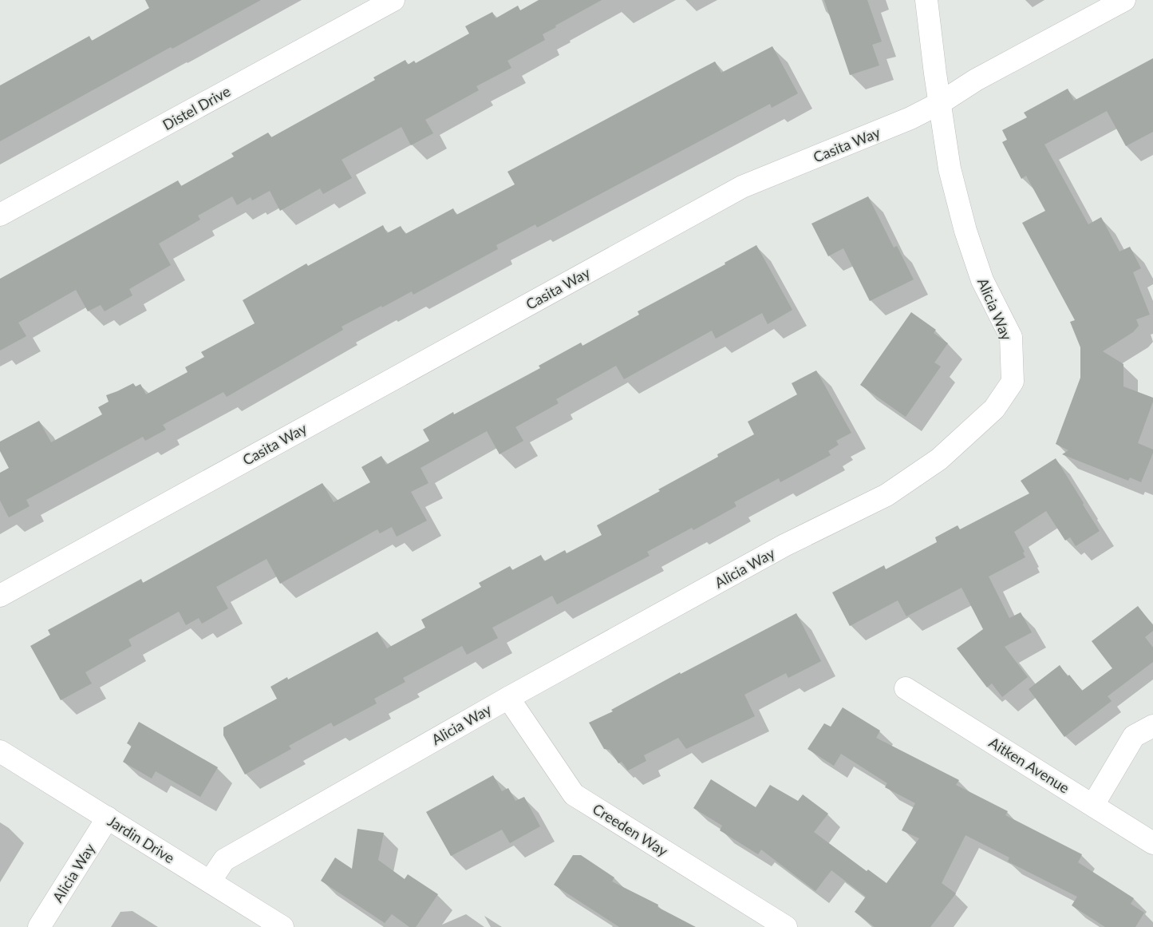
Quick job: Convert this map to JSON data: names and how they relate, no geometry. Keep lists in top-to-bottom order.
{
  "streets": {
    "street": [
      "Distel Drive",
      "Casita Way",
      "Alicia Way",
      "Aitken Avenue",
      "Creeden Way",
      "Jardin Drive"
    ]
  },
  "crossings": [
    ["Casita Way", "Alicia Way"],
    ["Alicia Way", "Creeden Way"],
    ["Alicia Way", "Jardin Drive"]
  ]
}
